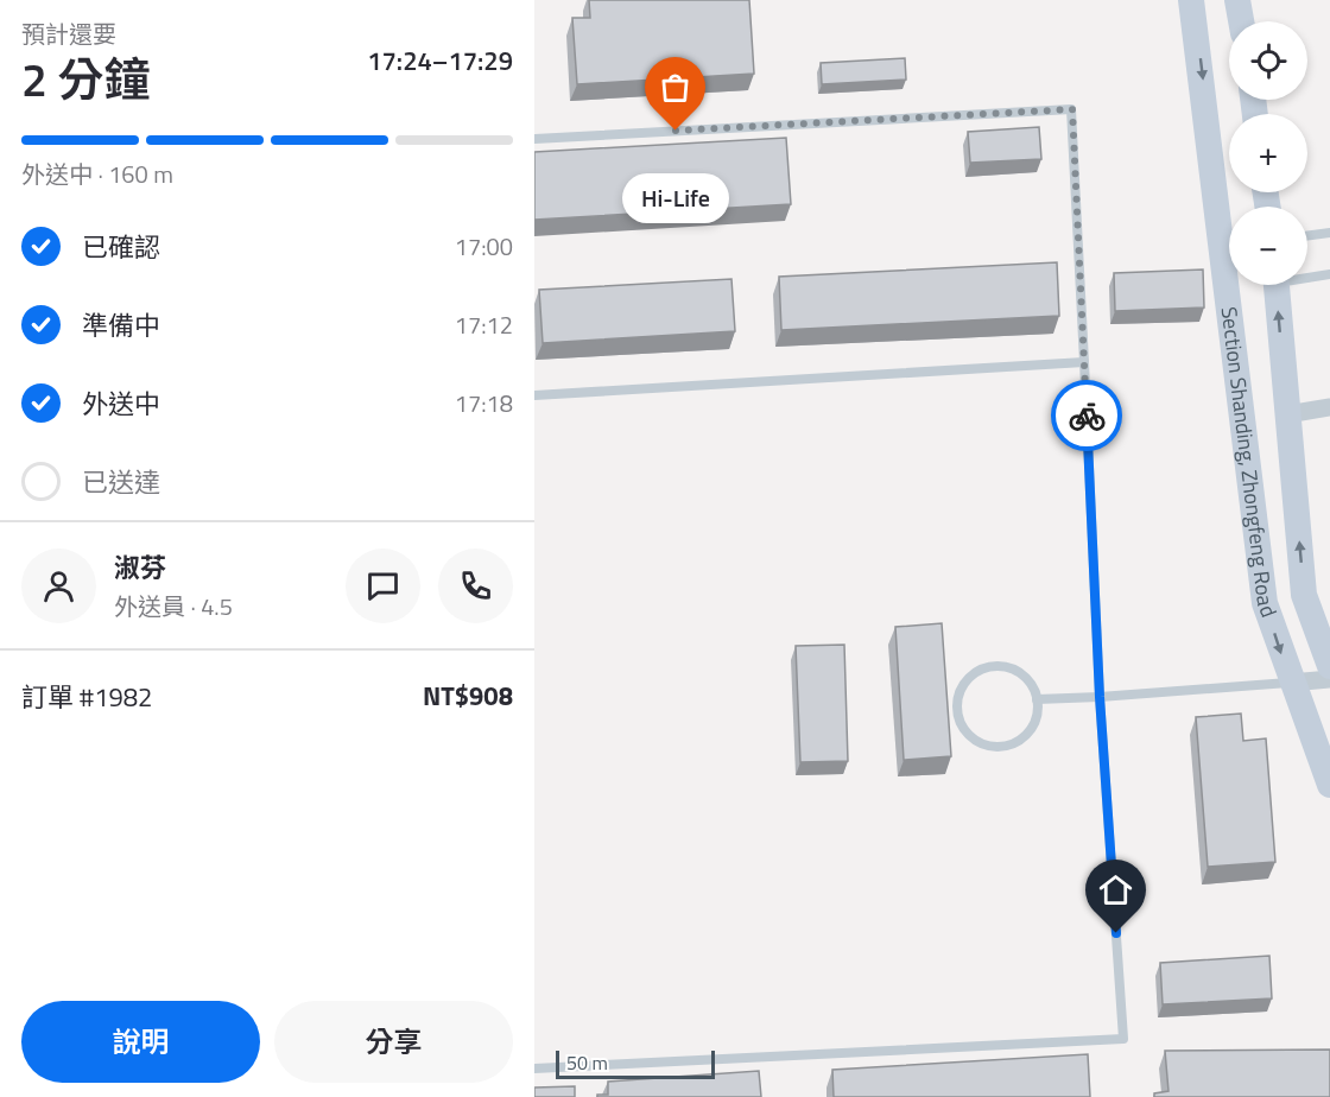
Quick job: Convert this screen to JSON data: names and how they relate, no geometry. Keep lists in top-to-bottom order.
{
  "streets": {
    "main road": ["Section Shanding, Zhongfeng Road"]
  },
  "places": ["Hi-Life"],
  "scale_bar": "50 m",
  "page": {
    "heading": ["2 分鐘", "預計還要", "17:24–17:29"],
    "panel": [
      "淑芬",
      "外送員 · 4.5",
      "訂單 #1982",
      "NT$908"
    ],
    "map_buttons": ["+", "−"],
    "bar": "外送中 · 160 m",
    "bubble": "Hi-Life",
    "list": [
      ["已確認", "17:00"],
      ["準備中", "17:12"],
      ["外送中", "17:18"],
      "已送達"
    ],
    "buttons": ["說明", "分享"],
    "scale": "50 m"
  }
}
